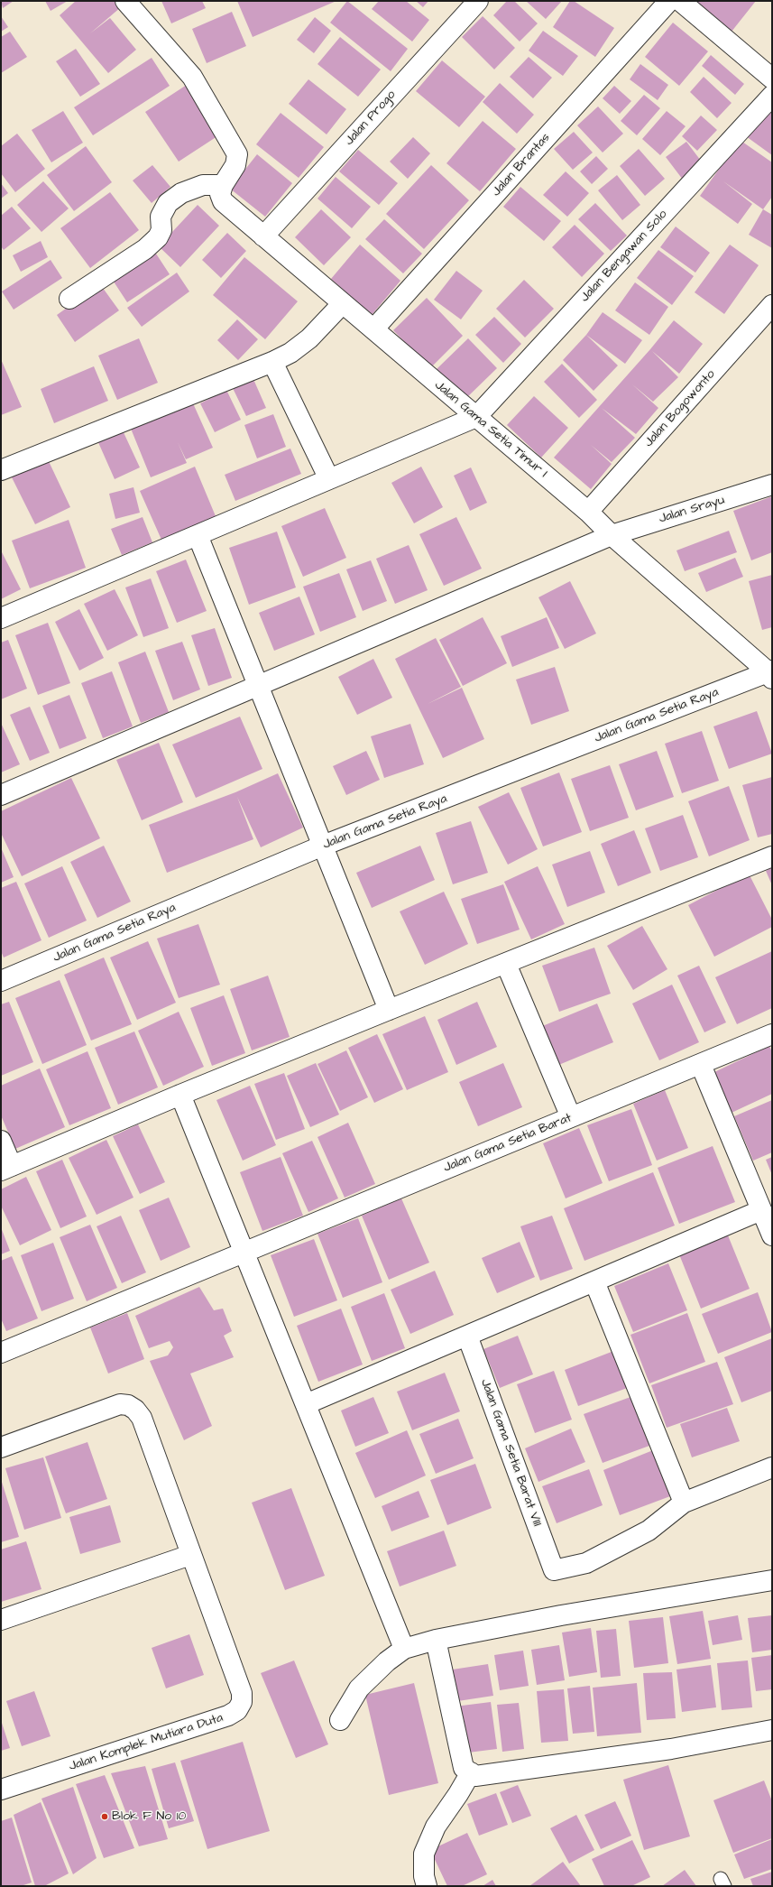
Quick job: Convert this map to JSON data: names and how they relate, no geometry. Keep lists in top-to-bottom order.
{
  "streets": {
    "street": [
      "Jalan Progo",
      "Jalan Brantas",
      "Jalan Bengawan Solo",
      "Jalan Bogowonto",
      "Jalan Gama Setia Timur I",
      "Jalan Srayu",
      "Jalan Gama Setia Raya",
      "Jalan Gama Setia Barat",
      "Jalan Gama Setia Barat VIII",
      "Jalan Komplek Mutiara Duta"
    ]
  },
  "crossings": [
    ["Jalan Progo", "Jalan Gama Setia Timur I"],
    ["Jalan Brantas", "Jalan Gama Setia Timur I"],
    ["Jalan Bengawan Solo", "Jalan Gama Setia Timur I"],
    ["Jalan Bogowonto", "Jalan Gama Setia Timur I"],
    ["Jalan Gama Setia Timur I", "Jalan Srayu"],
    ["Jalan Gama Setia Timur I", "Jalan Gama Setia Raya"]
  ],
  "places": ["Blok F No 10"]
}
